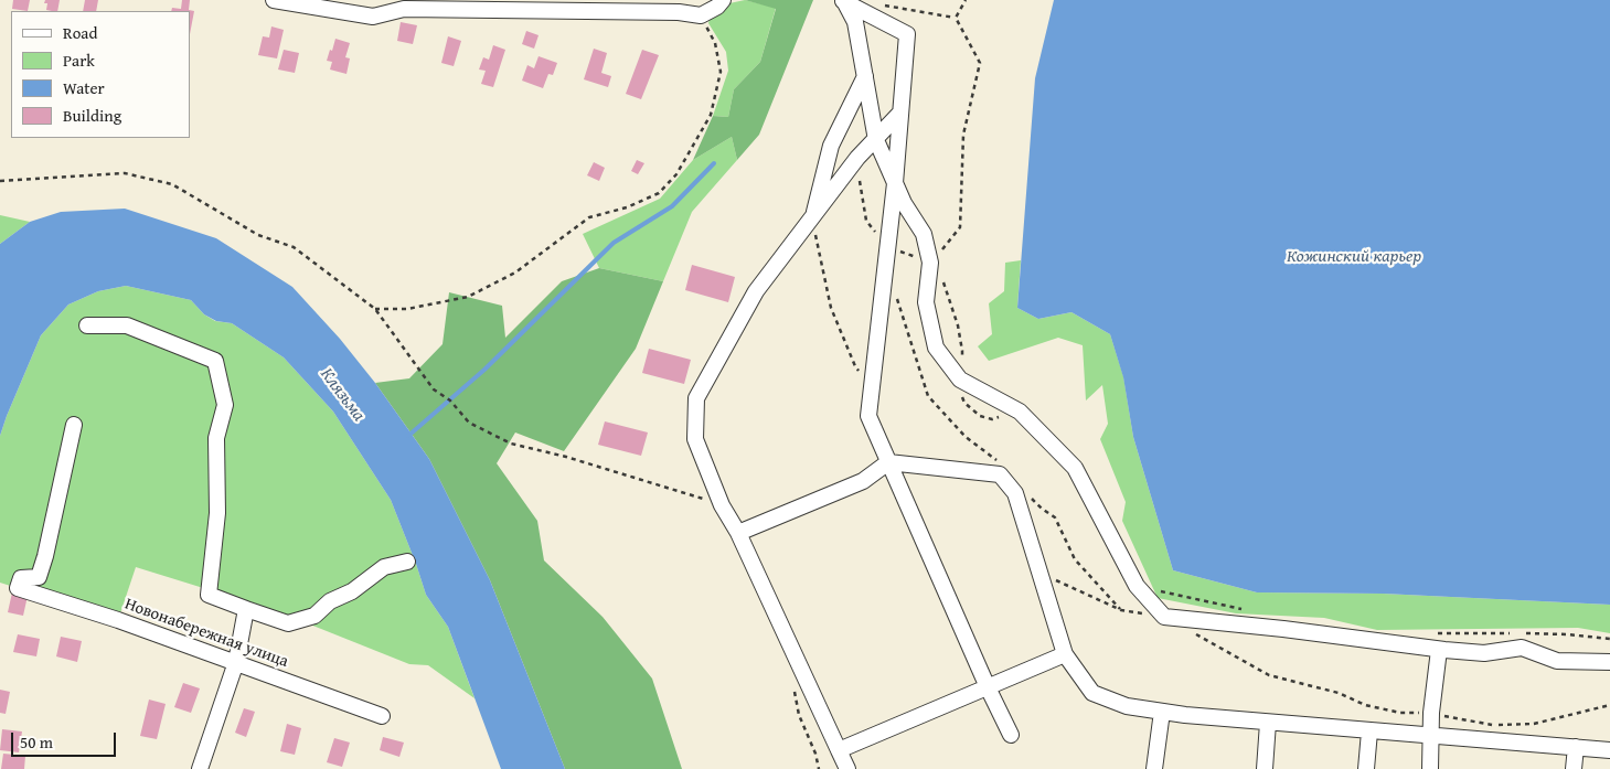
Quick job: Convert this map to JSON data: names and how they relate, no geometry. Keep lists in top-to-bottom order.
{
  "streets": {
    "street": ["Новонабережная улица"]
  },
  "water": ["Кожинский карьер", "Клязьма"],
  "legend": [
    "Road",
    "Park",
    "Water",
    "Building"
  ],
  "scale_bar": "50 m"
}
